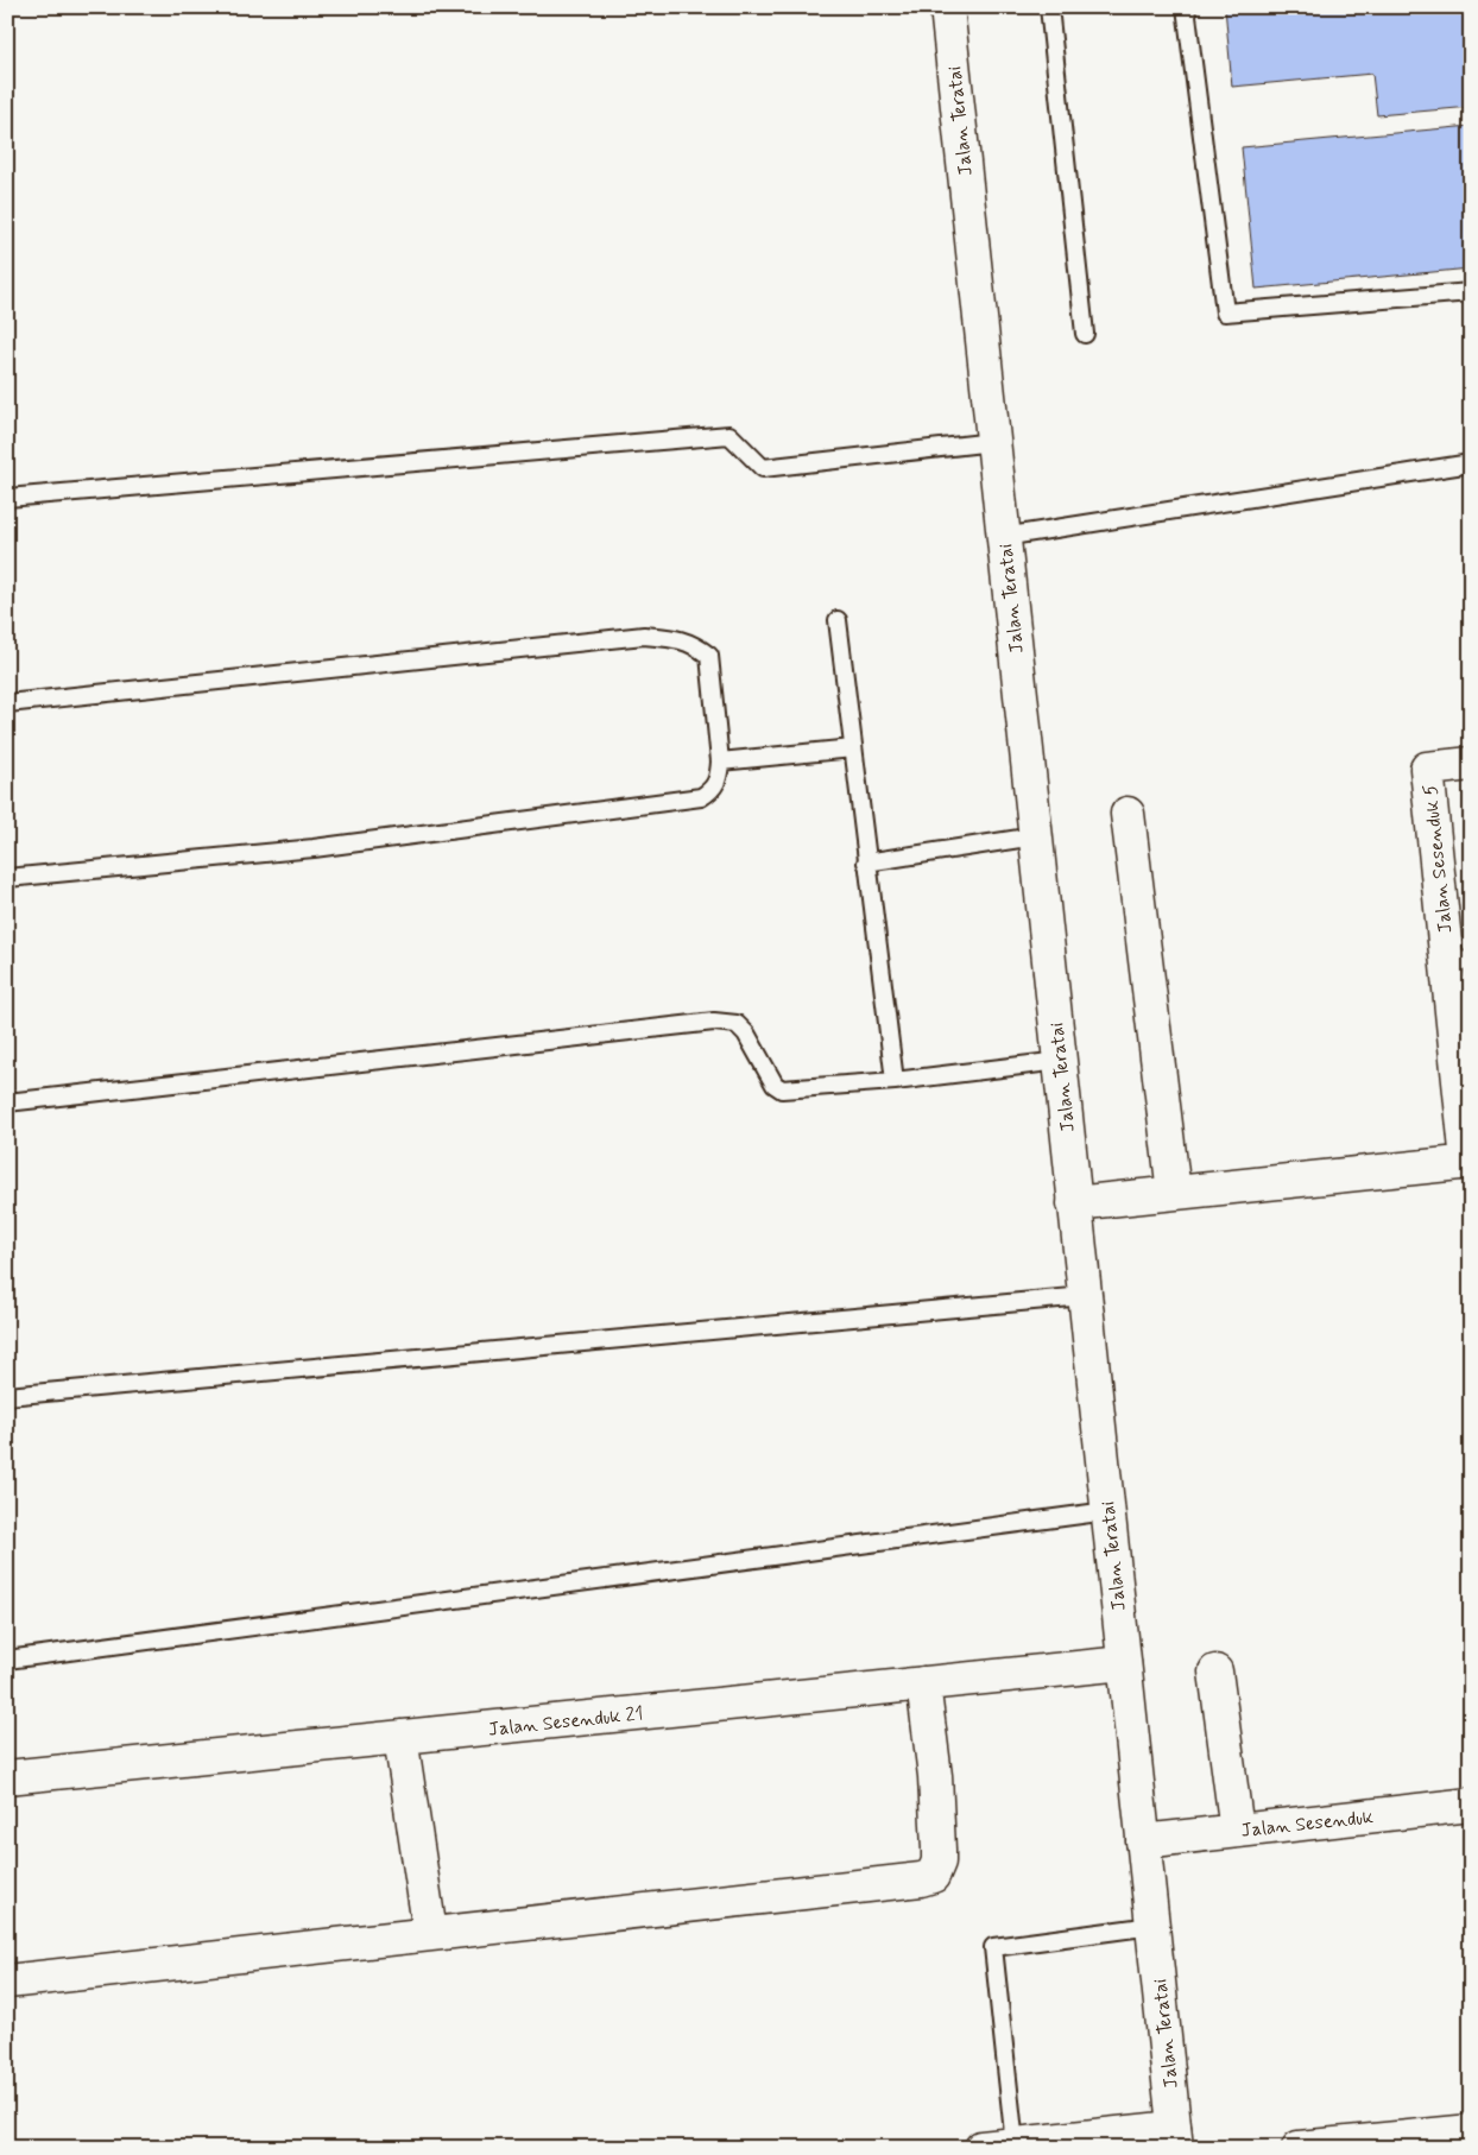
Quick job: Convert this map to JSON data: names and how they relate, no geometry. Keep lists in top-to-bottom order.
{
  "streets": {
    "street": [
      "Jalan Teratai",
      "Jalan Sesenduk 5",
      "Jalan Sesenduk 21",
      "Jalan Sesenduk"
    ]
  },
  "crossings": [
    ["Jalan Teratai", "Jalan Sesenduk 21"],
    ["Jalan Teratai", "Jalan Sesenduk"]
  ]
}
